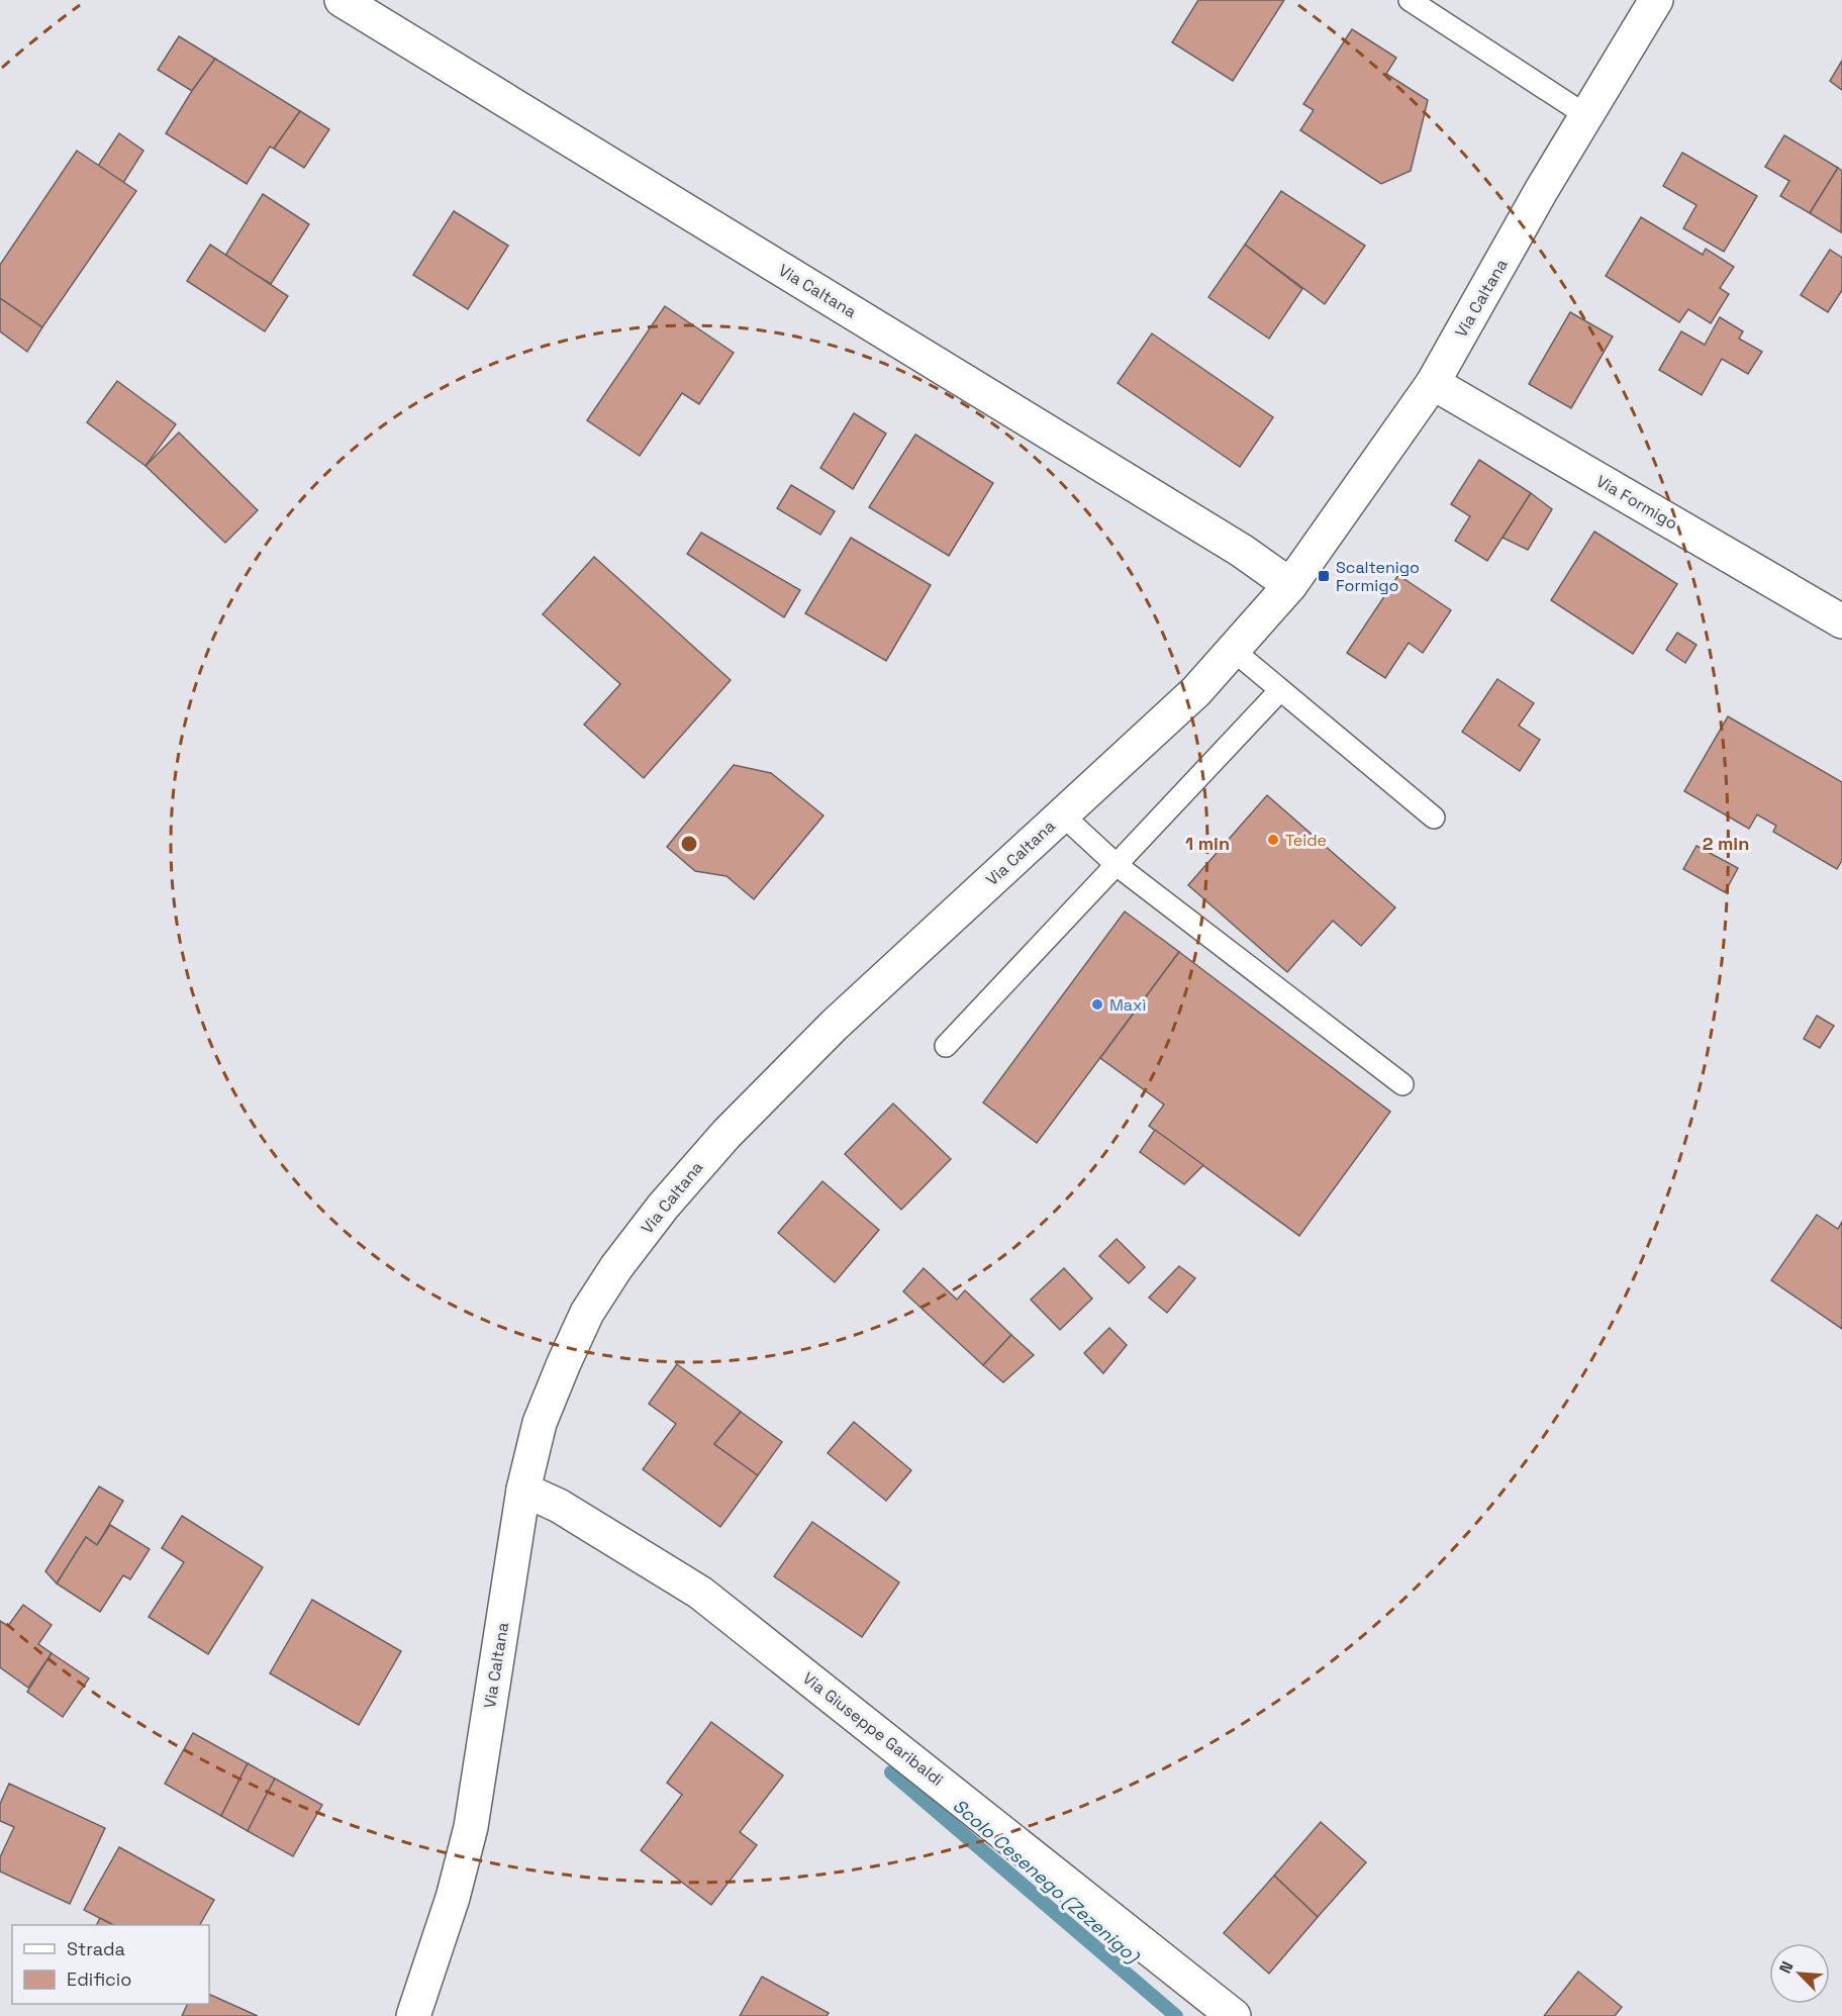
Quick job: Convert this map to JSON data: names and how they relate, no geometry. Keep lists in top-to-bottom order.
{
  "streets": {
    "street": ["Via Caltana", "Via Formigo", "Via Giuseppe Garibaldi"]
  },
  "crossings": [
    ["Via Caltana", "Via Formigo"],
    ["Via Caltana", "Via Giuseppe Garibaldi"]
  ],
  "water": ["Scolo Cesenego (Zezenigo)"],
  "places": {
    "transit": ["Scaltenigo Formigo"],
    "other": ["Teide", "Maxì"]
  },
  "legend": ["Strada", "Edificio"],
  "north": "top left",
  "rings": ["1 min", "2 min"]
}
